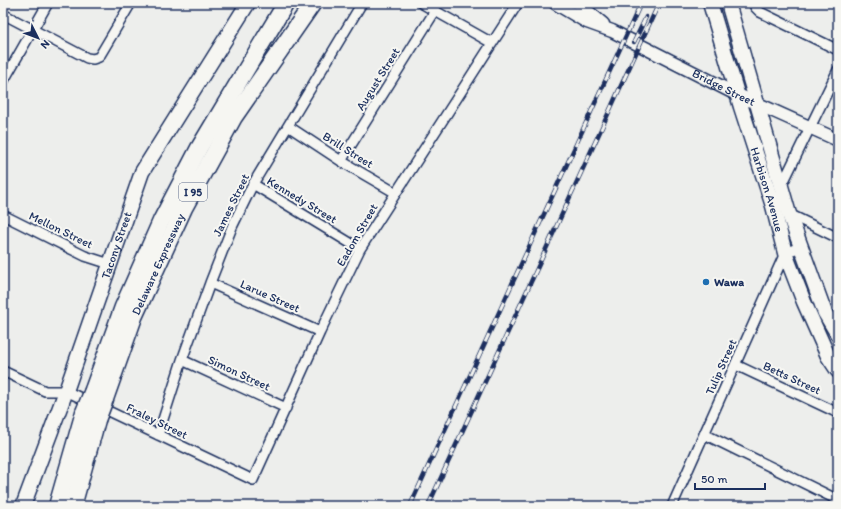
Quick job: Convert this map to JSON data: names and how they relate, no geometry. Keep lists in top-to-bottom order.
{
  "streets": {
    "highway": ["I 95", "Delaware Expressway"],
    "main road": ["Bridge Street", "Harbison Avenue", "Tacony Street"],
    "street": [
      "August Street",
      "Brill Street",
      "Kennedy Street",
      "James Street",
      "Mellon Street",
      "Eadom Street",
      "Larue Street",
      "Tulip Street",
      "Simon Street",
      "Betts Street",
      "Fraley Street"
    ]
  },
  "crossings": [
    ["August Street", "Brill Street"],
    ["Bridge Street", "Harbison Avenue"],
    ["Brill Street", "James Street"],
    ["Brill Street", "Eadom Street"],
    ["Harbison Avenue", "Tulip Street"],
    ["Kennedy Street", "James Street"],
    ["Kennedy Street", "Eadom Street"],
    ["James Street", "Larue Street"],
    ["James Street", "Simon Street"],
    ["James Street", "Fraley Street"],
    ["Mellon Street", "Tacony Street"],
    ["Eadom Street", "Larue Street"],
    ["Eadom Street", "Simon Street"],
    ["Eadom Street", "Fraley Street"],
    ["Tacony Street", "Fraley Street"],
    ["Tulip Street", "Betts Street"]
  ],
  "places": ["Wawa"],
  "scale_bar": "50 m",
  "north": "bottom right"
}
